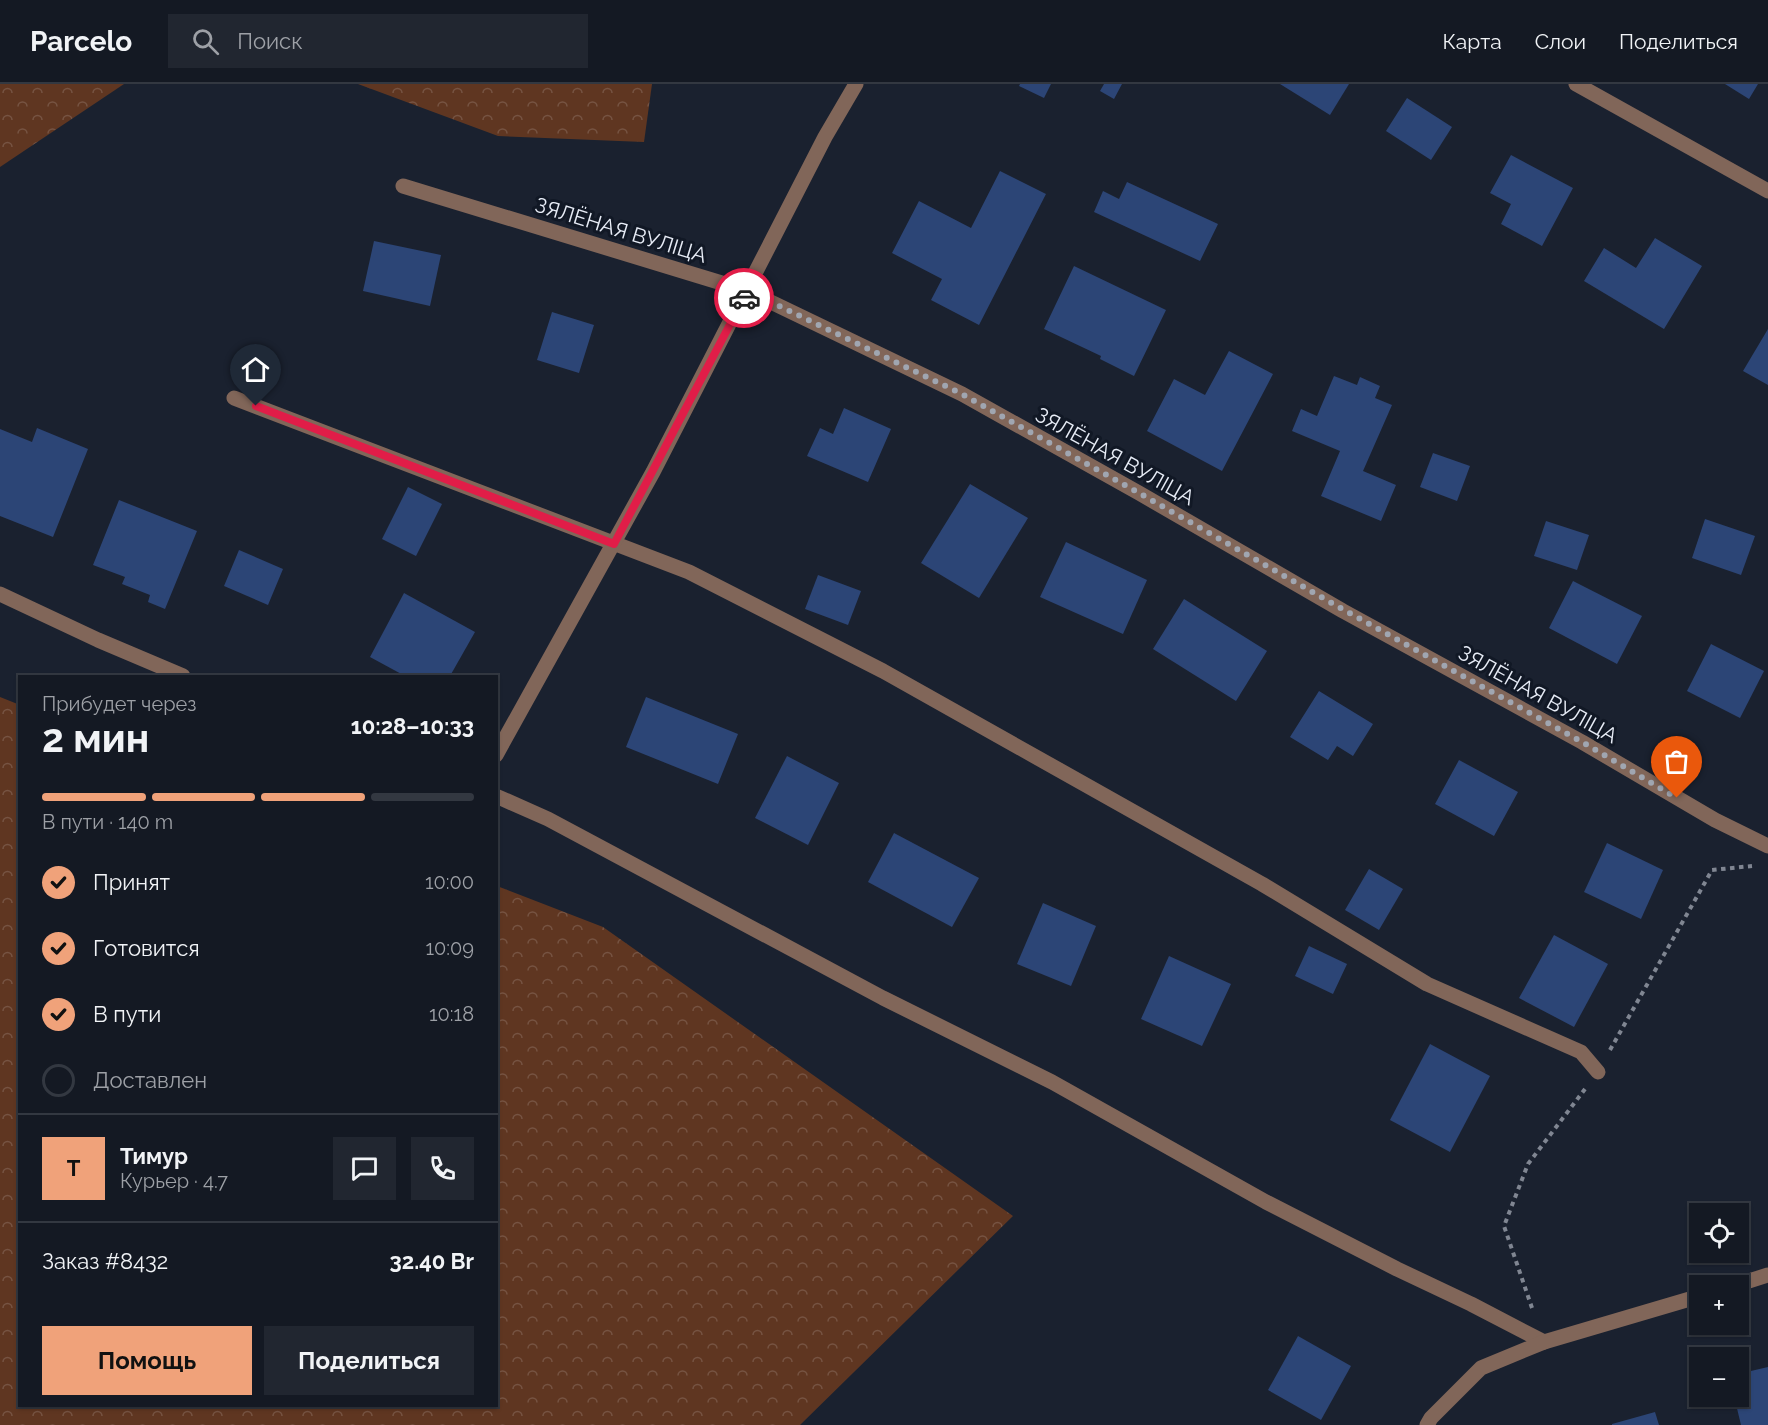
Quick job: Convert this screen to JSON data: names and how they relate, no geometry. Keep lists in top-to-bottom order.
{
  "streets": {
    "street": ["ЗЯЛЁНАЯ ВУЛІЦА"]
  },
  "page": {
    "header": "Parcelo",
    "search": "Поиск",
    "nav": ["Карта", "Слои", "Поделиться"],
    "heading": ["2 мин", "Прибудет через", "10:28–10:33"],
    "panel": [
      "Тимур",
      "Курьер · 4.7",
      "Заказ #8432",
      "32.40 Br"
    ],
    "bar": "В пути · 140 m",
    "list": [
      ["Принят", "10:00"],
      ["Готовится", "10:09"],
      ["В пути", "10:18"],
      "Доставлен"
    ],
    "round": "Т",
    "map_buttons": ["+", "−"],
    "buttons": ["Помощь", "Поделиться"]
  }
}
